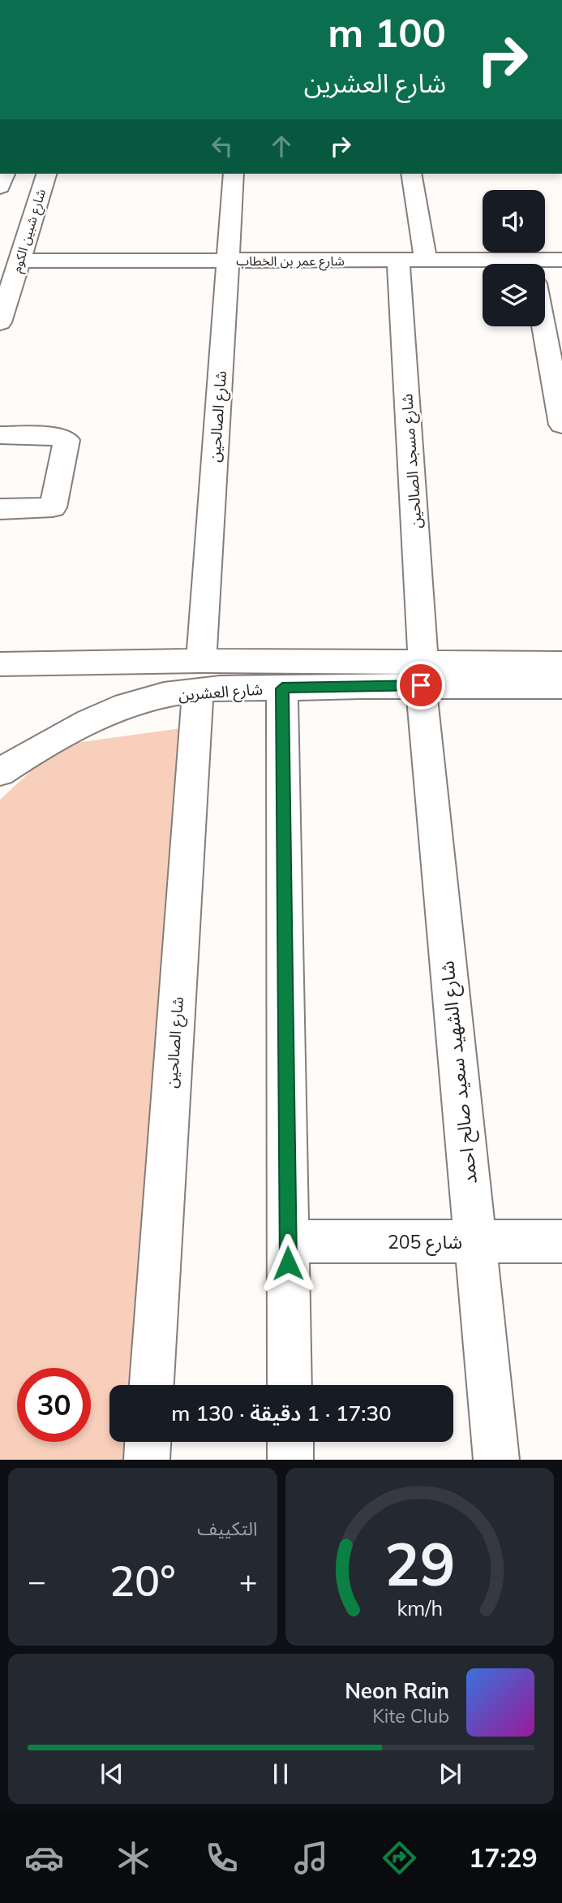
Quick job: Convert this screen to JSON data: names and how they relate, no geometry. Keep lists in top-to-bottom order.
{
  "streets": {
    "street": [
      "شارع شبين الكوم",
      "شارع عمر بن الخطاب",
      "شارع الصالحين",
      "شارع مسجد الصالحين",
      "شارع العشرين",
      "شارع الشهيد سعيد صالح احمد",
      "شارع 205"
    ]
  },
  "crossings": [
    ["شارع شبين الكوم", "شارع عمر بن الخطاب"],
    ["شارع عمر بن الخطاب", "شارع الصالحين"],
    ["شارع عمر بن الخطاب", "شارع مسجد الصالحين"],
    ["شارع الصالحين", "شارع العشرين"],
    ["شارع مسجد الصالحين", "شارع العشرين"],
    ["شارع مسجد الصالحين", "شارع الشهيد سعيد صالح احمد"],
    ["شارع العشرين", "شارع الشهيد سعيد صالح احمد"],
    ["شارع الشهيد سعيد صالح احمد", "شارع 205"]
  ],
  "page": {
    "turn": ["100 m", "شارع العشرين"],
    "limit": "30",
    "trip": "17:30 · 1 دقيقة · 130 m",
    "tile": "التكييف",
    "heat": ["−", "20°", "+"],
    "song": ["Neon Rain", "Kite Club"],
    "tabs": "17:29",
    "gauge": ["29", "km/h"]
  }
}
